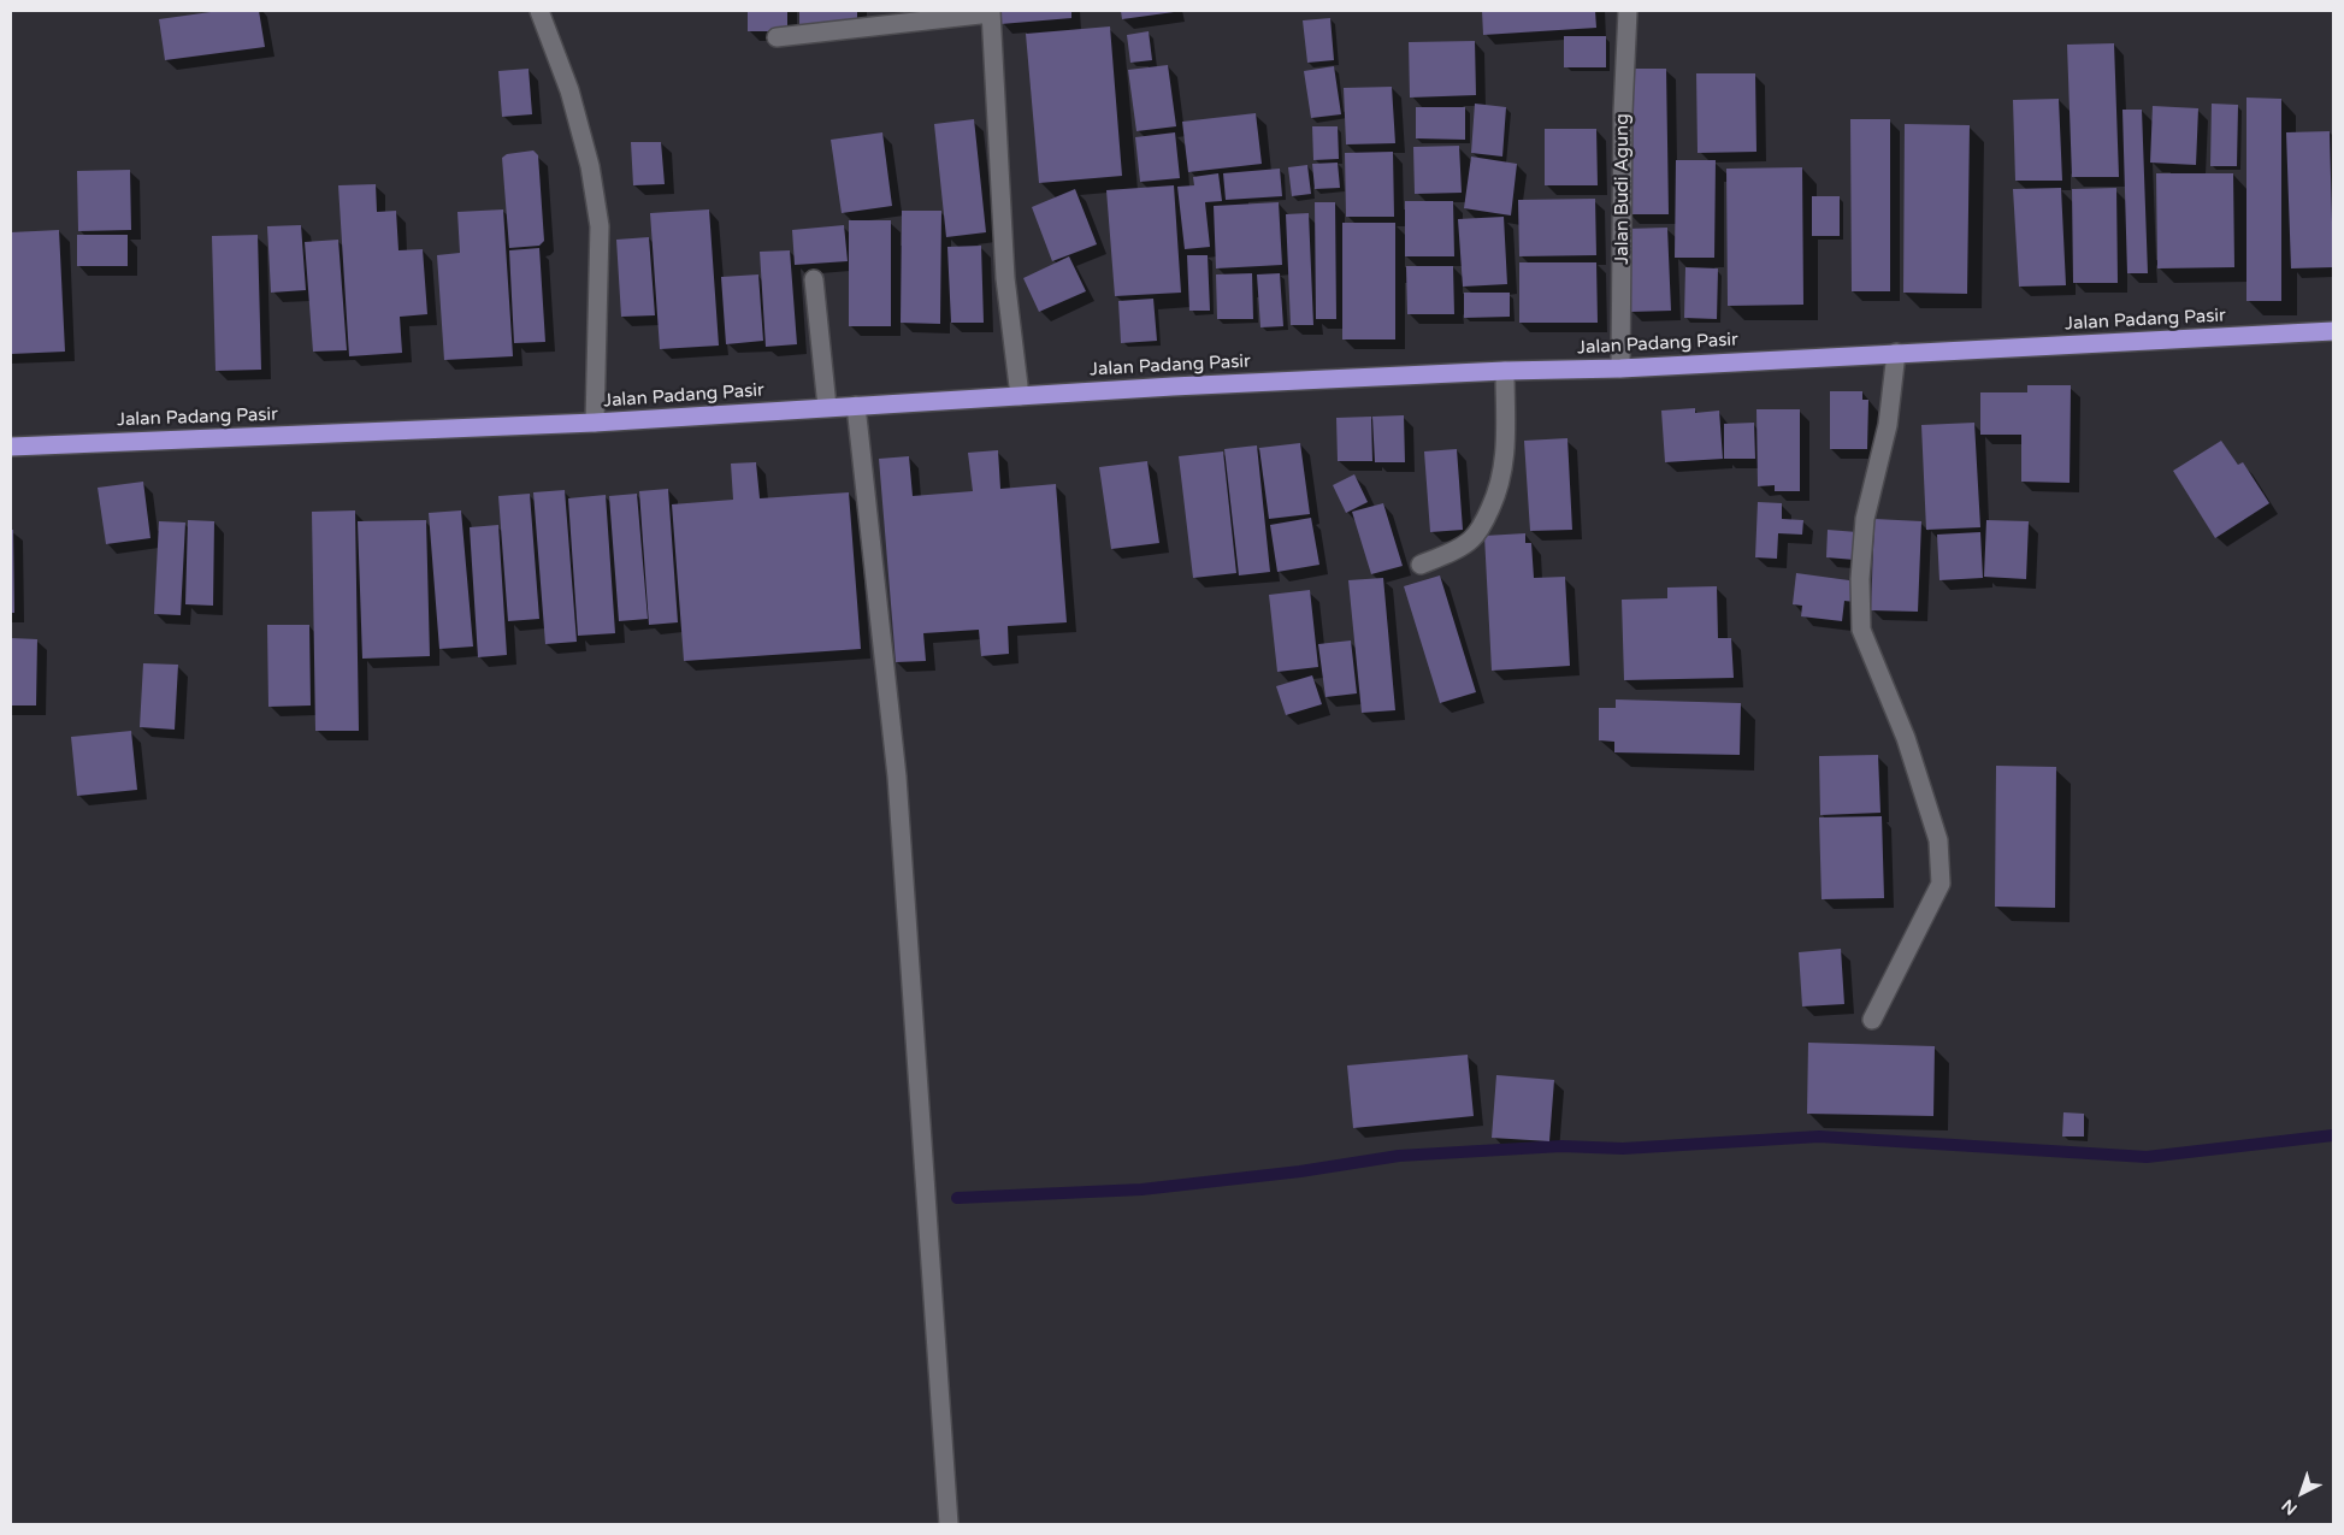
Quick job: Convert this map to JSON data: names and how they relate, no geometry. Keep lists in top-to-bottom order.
{
  "streets": {
    "highway": ["Jalan Padang Pasir"],
    "street": ["Jalan Budi Agung"]
  },
  "crossings": [
    ["Jalan Budi Agung", "Jalan Padang Pasir"]
  ],
  "north": "bottom left"
}
